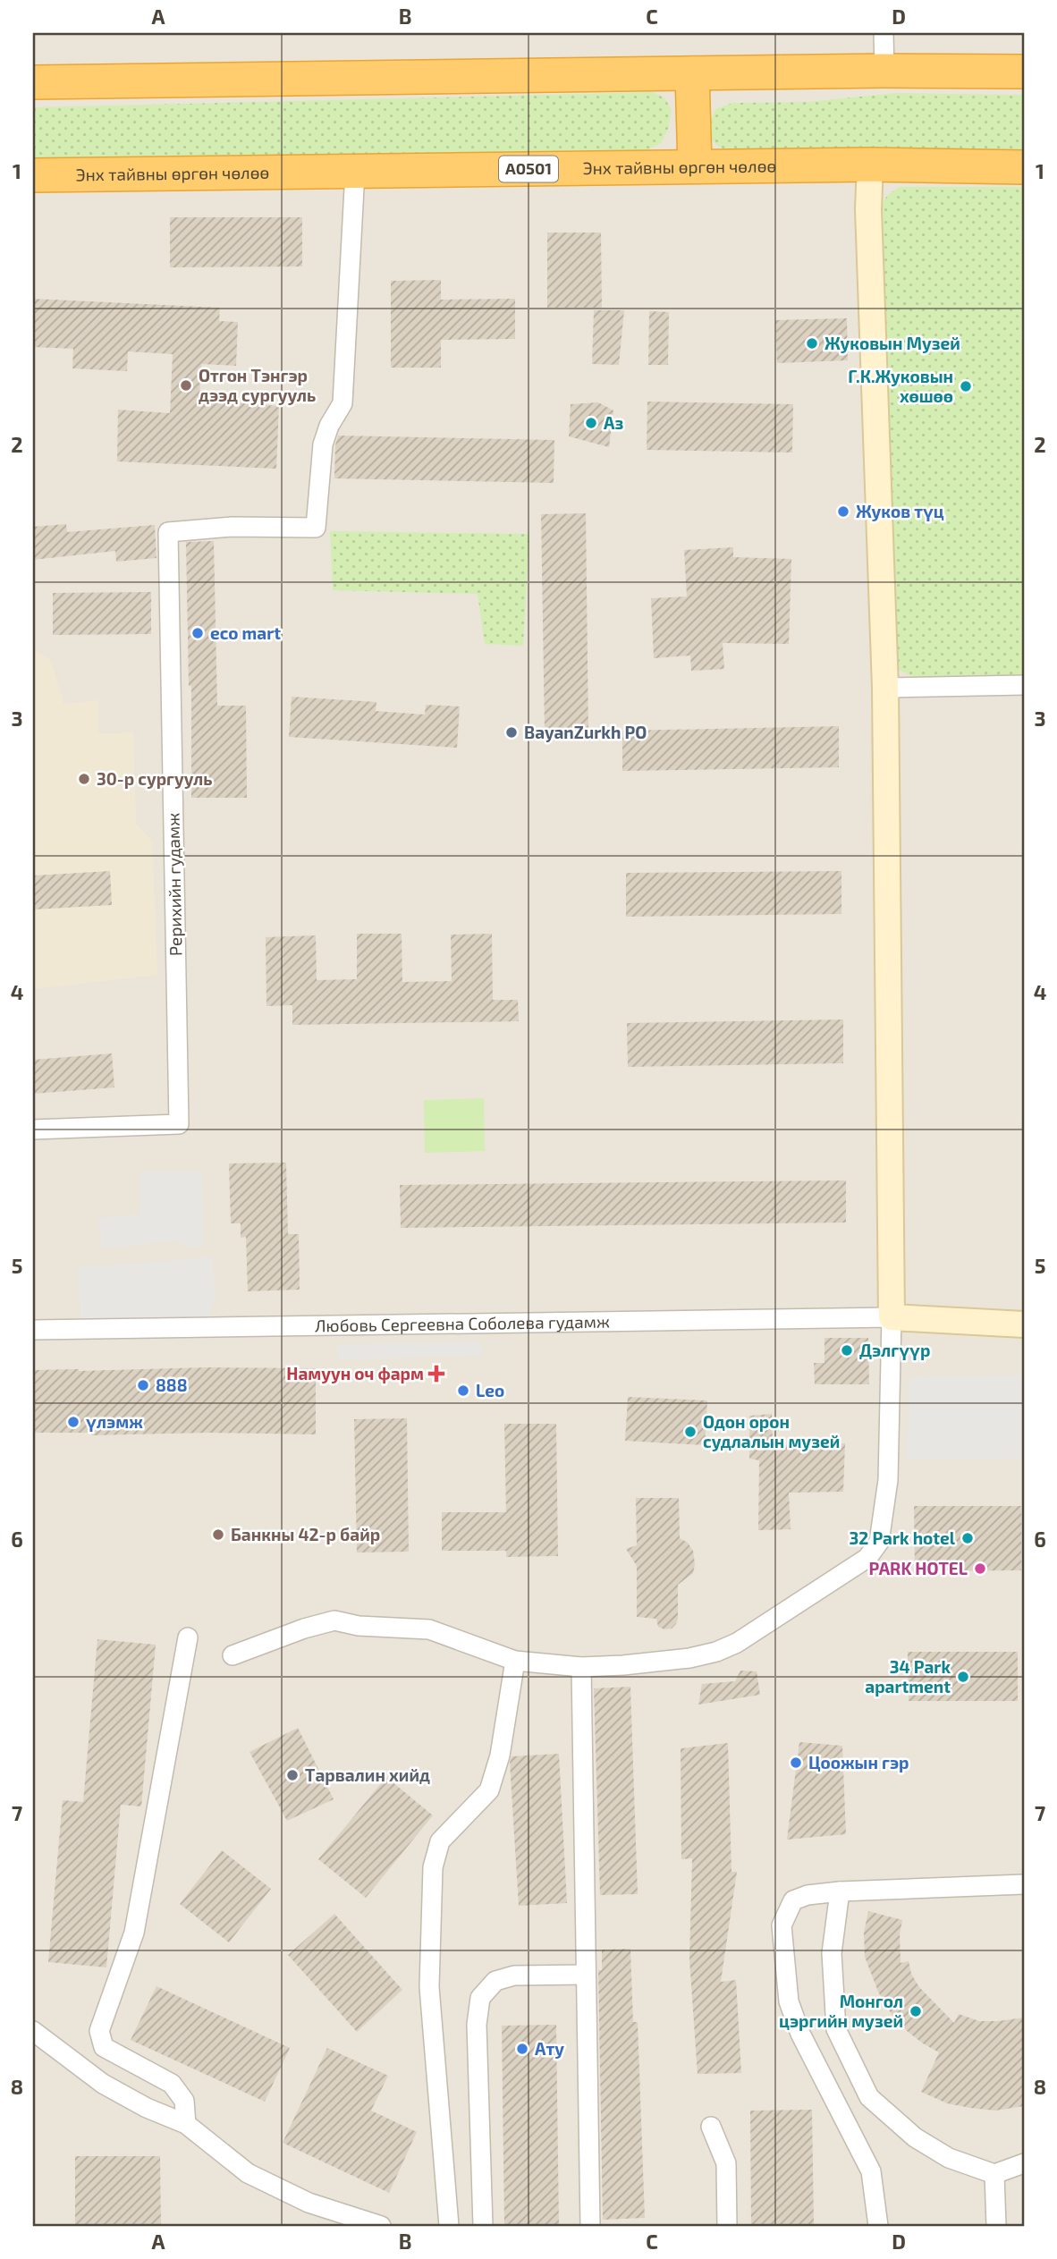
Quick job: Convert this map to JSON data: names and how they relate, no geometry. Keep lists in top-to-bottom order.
{
  "streets": {
    "highway": ["Энх тайвны өргөн чөлөө", "A0501"],
    "street": ["Рерихийн гудамж", "Любовь Сергеевна Соболева гудамж"]
  },
  "crossings": [
    ["Энх тайвны өргөн чөлөө", "Рерихийн гудамж"]
  ],
  "places": {
    "other": [
      "Жуковын Музей",
      "Отгон Тэнгэр дээд сургууль",
      "Г.К.Жуковын хөшөө",
      "Аз",
      "Жуков түц",
      "eco mart",
      "BayanZurkh PO",
      "30-р сургууль",
      "Дэлгүүр",
      "888",
      "Leo",
      "үлэмж",
      "Одон орон судлалын музей",
      "Банкны 42-р байр",
      "32 Park hotel",
      "PARK HOTEL",
      "34 Park apartment",
      "Цоожын гэр",
      "Тарвалин хийд",
      "Монгол цэргийн музей",
      "Ату"
    ],
    "health": ["Намуун оч фарм"]
  },
  "grid": {
    "columns": [
      "A",
      "B",
      "C",
      "D"
    ],
    "rows": [
      "1",
      "2",
      "3",
      "4",
      "5",
      "6",
      "7",
      "8"
    ]
  }
}
